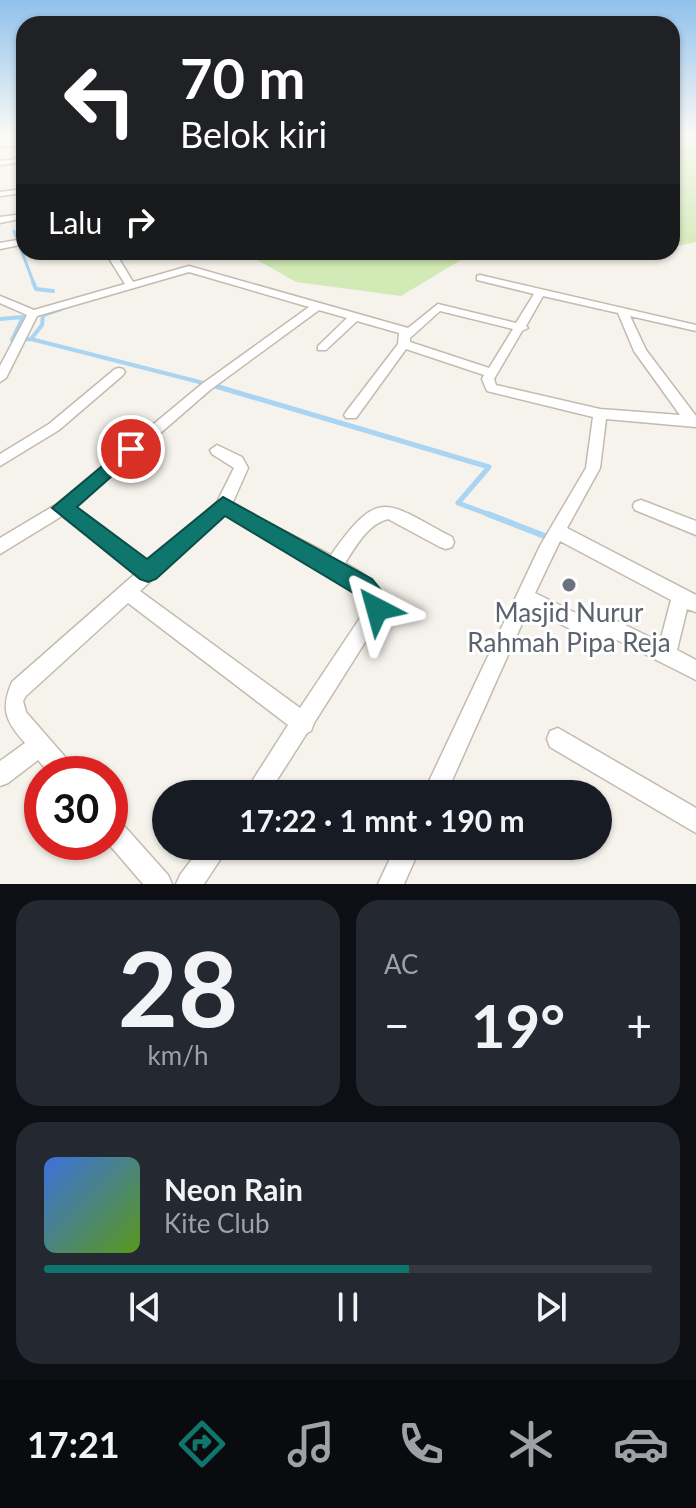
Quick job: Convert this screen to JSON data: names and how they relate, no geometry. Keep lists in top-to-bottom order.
{
  "places": ["Masjid Nurur Rahmah Pipa Reja"],
  "page": {
    "turn": ["70 m", "Belok kiri"],
    "then": "Lalu",
    "limit": "30",
    "trip": "17:22 · 1 mnt · 190 m",
    "tile": [
      ["28", "km/h"],
      "AC"
    ],
    "heat": ["−", "19°", "+"],
    "song": ["Neon Rain", "Kite Club"],
    "tabs": "17:21"
  }
}
